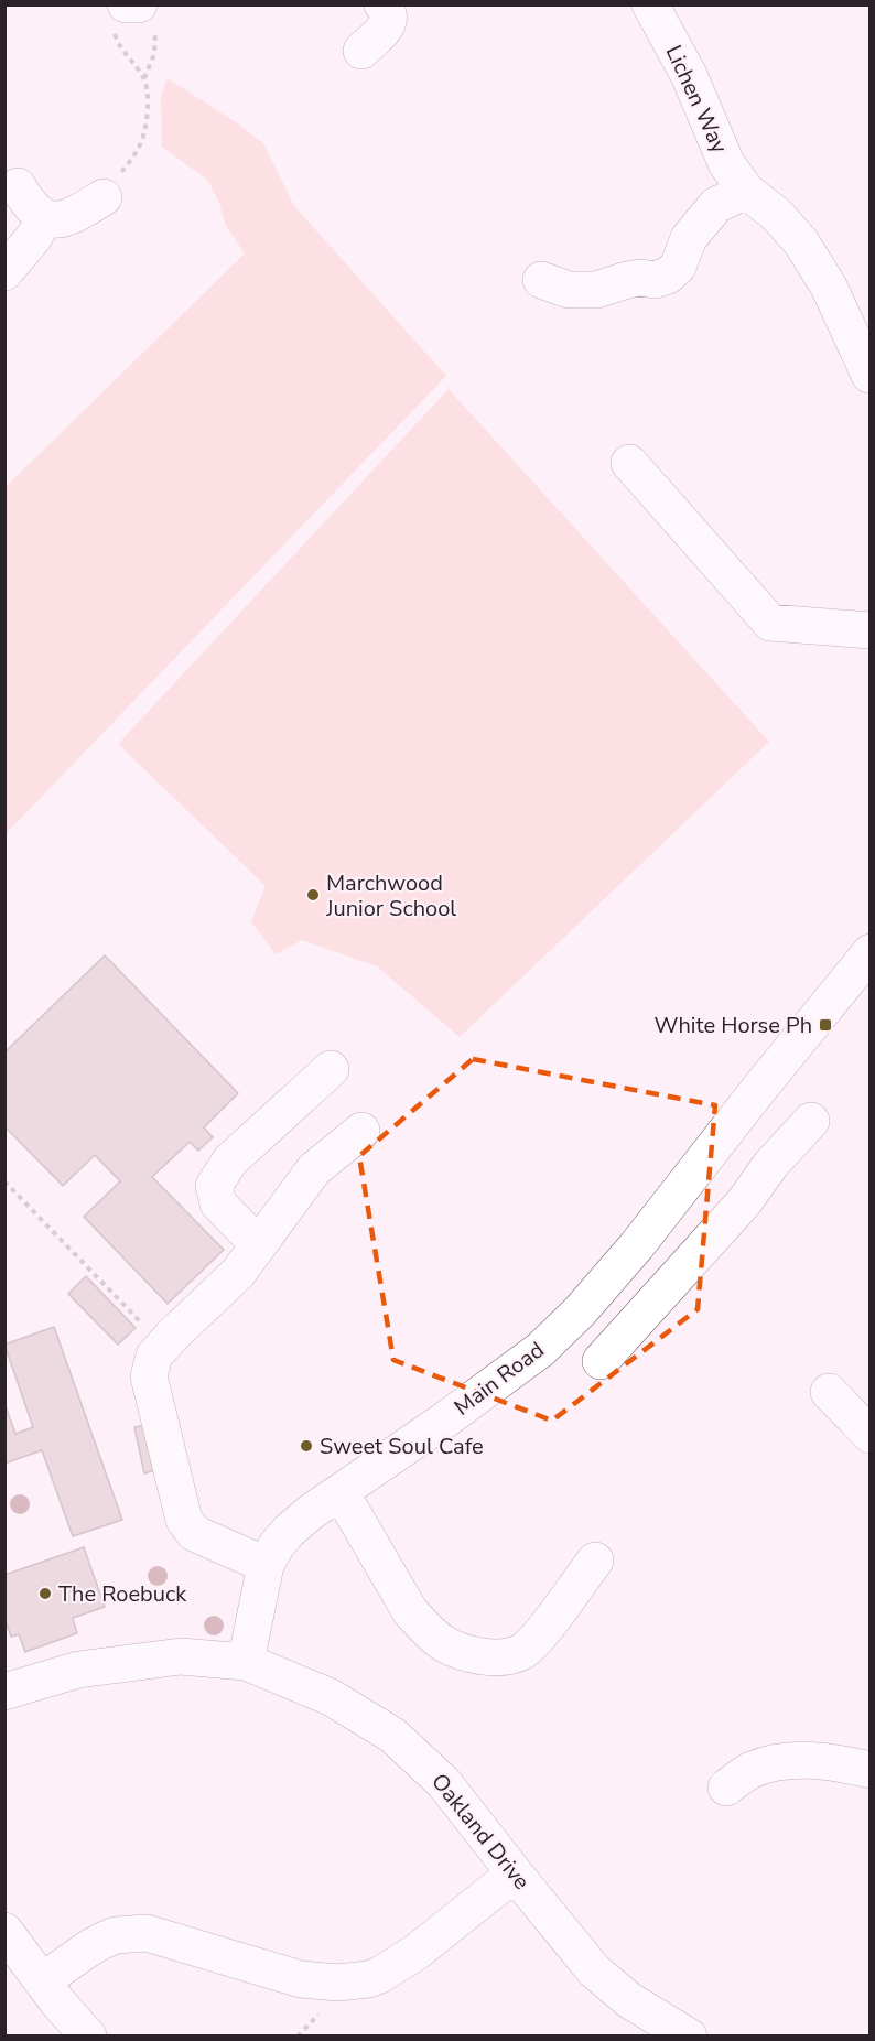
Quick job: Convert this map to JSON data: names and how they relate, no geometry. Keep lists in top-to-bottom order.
{
  "streets": {
    "street": ["Lichen Way", "Main Road", "Oakland Drive"]
  },
  "crossings": [
    ["Main Road", "Oakland Drive"]
  ],
  "places": {
    "other": ["Marchwood Junior School", "Sweet Soul Cafe", "The Roebuck"],
    "transit": ["White Horse Ph"]
  }
}
